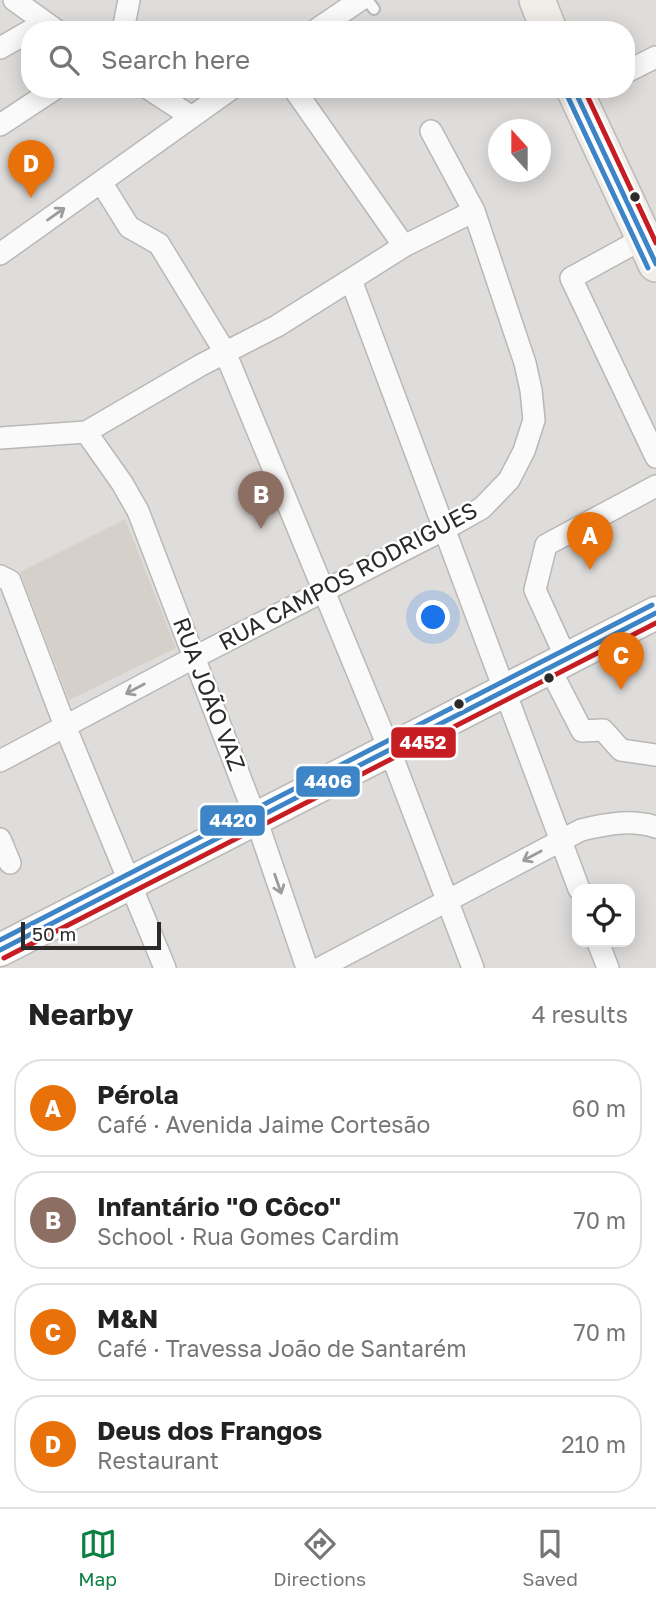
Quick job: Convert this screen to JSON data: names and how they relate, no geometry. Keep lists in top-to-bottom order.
{
  "streets": {
    "street": ["RUA CAMPOS RODRIGUES", "RUA JOÃO VAZ"]
  },
  "crossings": [
    ["RUA CAMPOS RODRIGUES", "RUA JOÃO VAZ"]
  ],
  "lines": ["transit line 4420", "transit line 4406", "transit line 4452"],
  "scale_bar": "50 m",
  "north": "top",
  "page": {
    "search": "Search here",
    "pins": [
      "D",
      "B",
      "A",
      "C"
    ],
    "scale": "50 m",
    "heading": ["Nearby", "4 results"],
    "list": [
      {
        "mark": "A",
        "name": "Pérola",
        "note": "Café · Avenida Jaime Cortesão",
        "value": "60 m"
      },
      {
        "mark": "B",
        "name": "Infantário \"O Côco\"",
        "note": "School · Rua Gomes Cardim",
        "value": "70 m"
      },
      {
        "mark": "C",
        "name": "M&N",
        "note": "Café · Travessa João de Santarém",
        "value": "70 m"
      },
      {
        "mark": "D",
        "name": "Deus dos Frangos",
        "note": "Restaurant",
        "value": "210 m"
      }
    ],
    "nav": ["Map", "Directions", "Saved"]
  }
}
